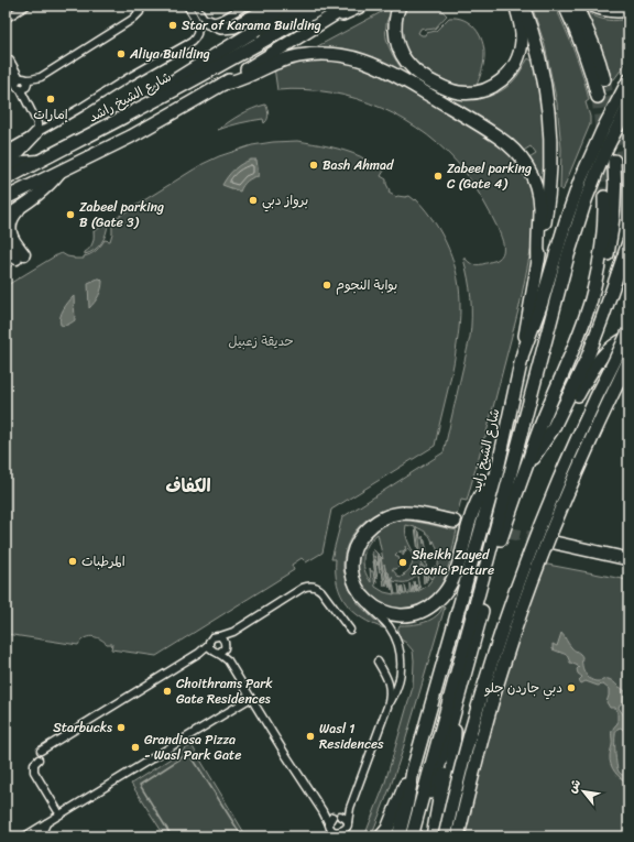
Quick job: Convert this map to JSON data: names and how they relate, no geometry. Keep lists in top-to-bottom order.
{
  "streets": {
    "highway": ["شارع الشيخ راشد", "شارع الشيخ زايد"]
  },
  "districts": ["الكفاف"],
  "parks": ["حديقة زعبيل"],
  "places": [
    "Star of Karama Building",
    "Aliya Building",
    "إمارات",
    "Bash Ahmad",
    "Zabeel parking C (Gate 4)",
    "برواز دبي",
    "Zabeel parking B (Gate 3)",
    "بوابة النجوم",
    "المرطبات",
    "Sheikh Zayed Iconic Picture",
    "دبي جاردن جلو",
    "Choithrams Park Gate Residences",
    "Starbucks",
    "Wasl 1 Residences",
    "Grandiosa Pizza - Wasl Park Gate"
  ],
  "north": "top left"
}
